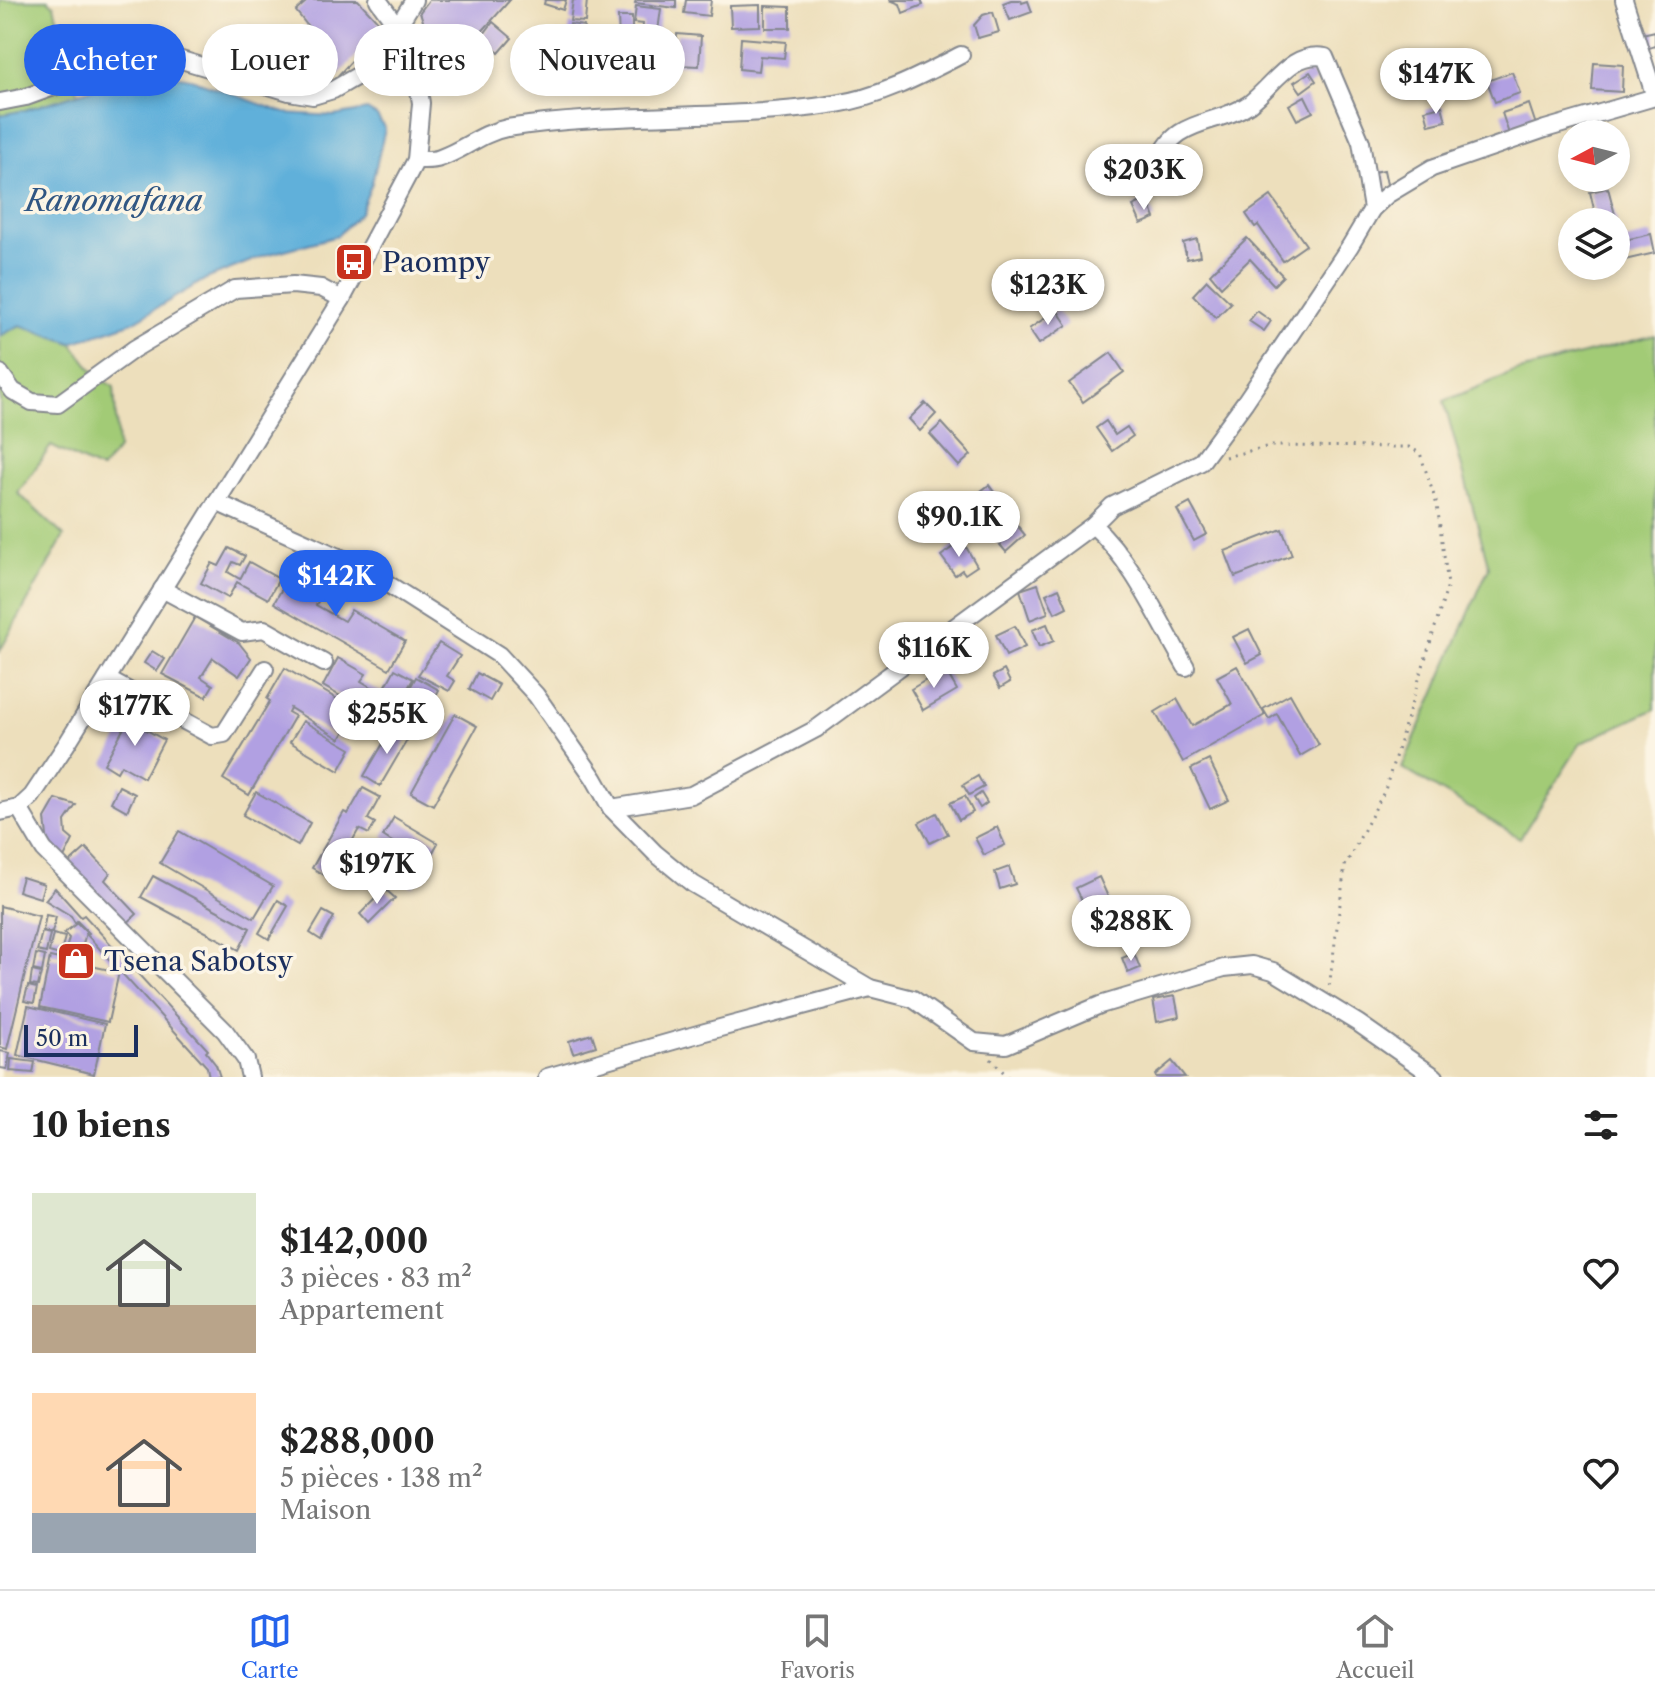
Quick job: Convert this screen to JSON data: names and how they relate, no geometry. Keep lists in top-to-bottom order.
{
  "water": ["Ranomafana"],
  "places": {
    "bus stop": ["Paompy"],
    "shop": ["Tsena Sabotsy"]
  },
  "scale_bar": "50 m",
  "north": "left",
  "page": {
    "chip": [
      "Acheter",
      "Louer",
      "Filtres",
      "Nouveau"
    ],
    "price": [
      "$147K",
      "$203K",
      "$123K",
      "$90.1K",
      "$142K",
      "$116K",
      "$177K",
      "$255K",
      "$197K",
      "$288K"
    ],
    "scale": "50 m",
    "heading": "10 biens",
    "list": [
      {
        "name": "$142,000",
        "note": "3 pièces · 83 m² · Appartement"
      },
      {
        "name": "$288,000",
        "note": "5 pièces · 138 m² · Maison"
      }
    ],
    "tabs": ["Carte", "Favoris", "Accueil"]
  }
}
